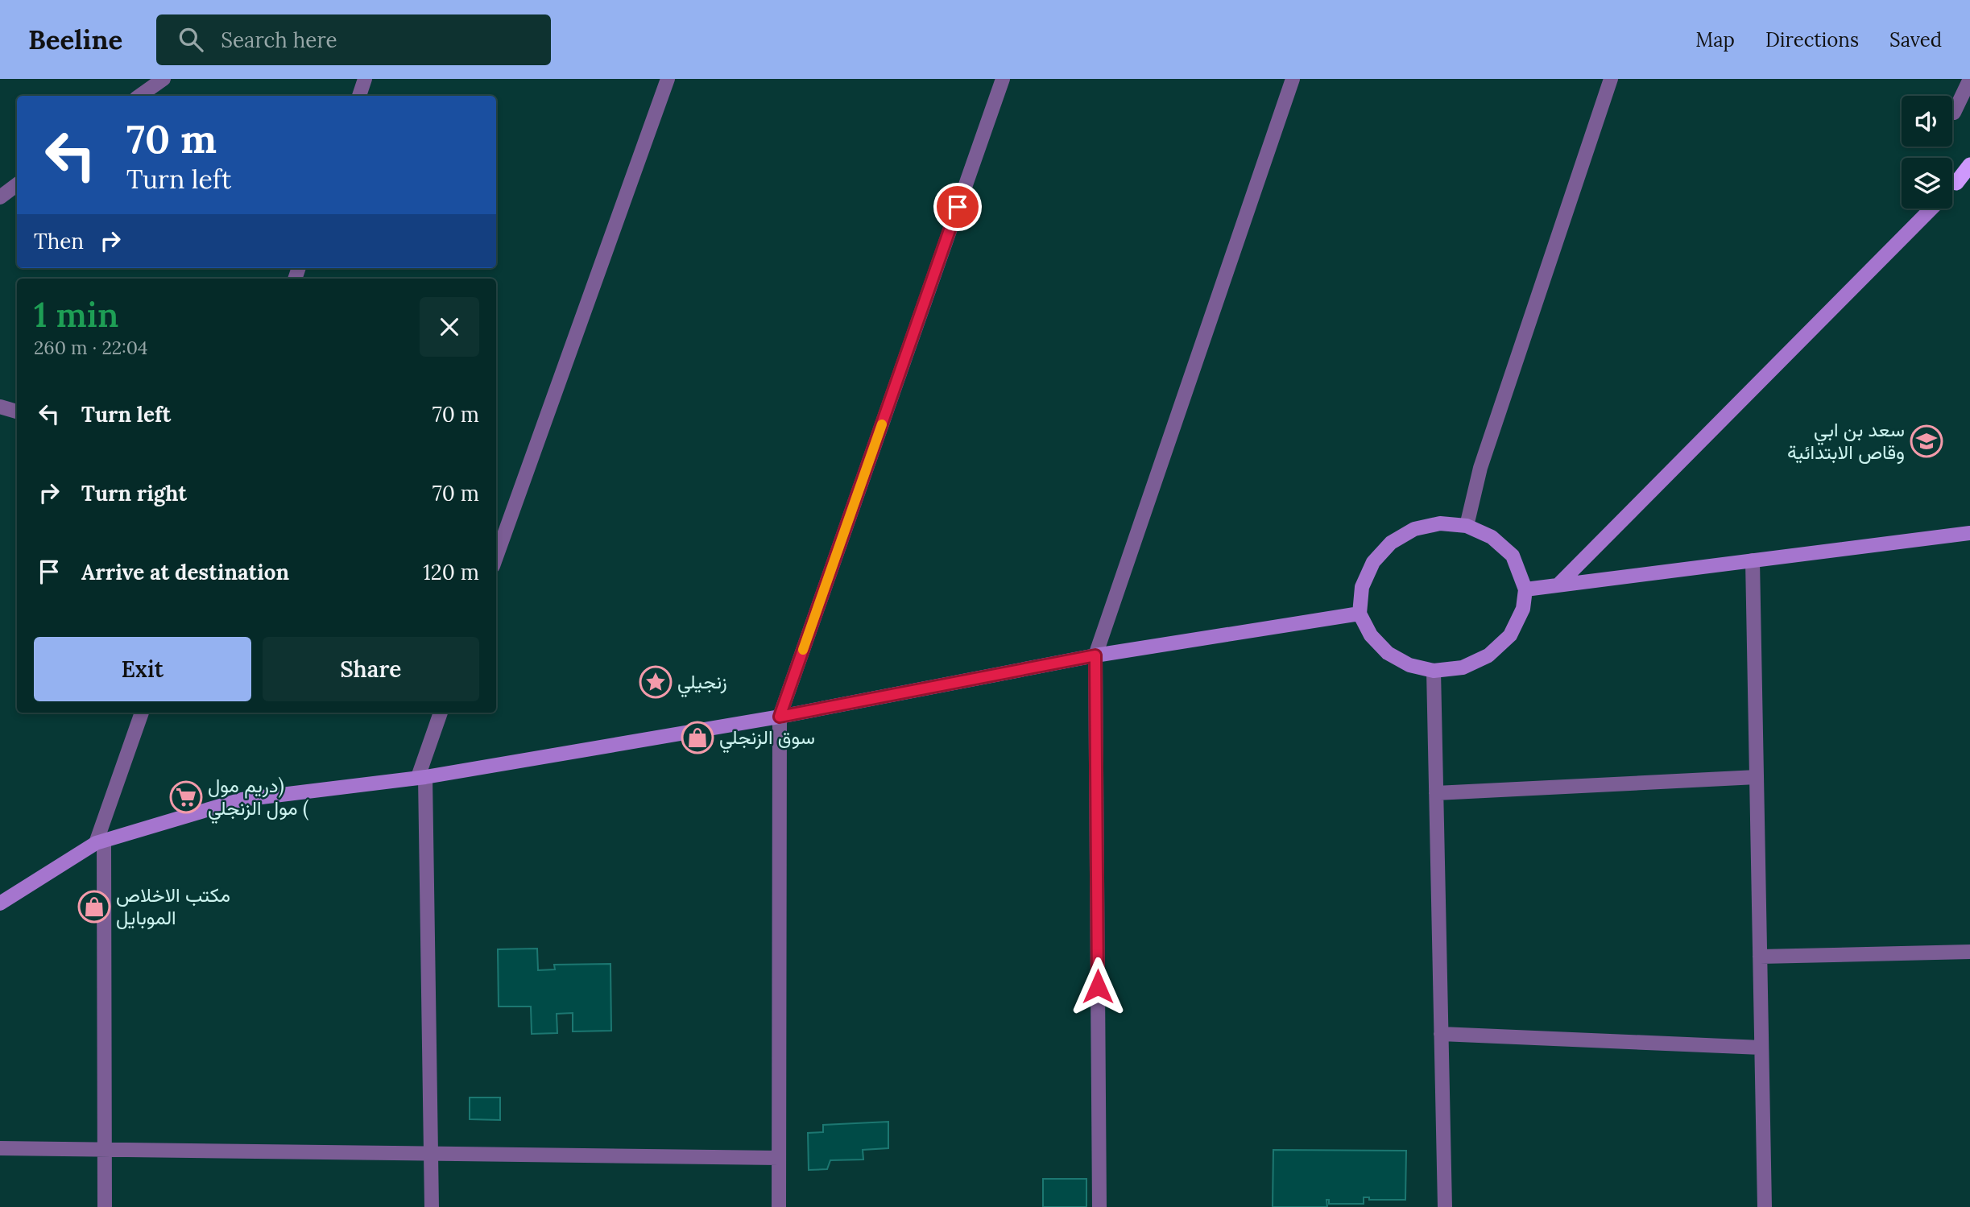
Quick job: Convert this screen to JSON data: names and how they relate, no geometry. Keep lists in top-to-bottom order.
{
  "places": {
    "school or university": ["سعد بن ابي وقاص الابتدائية"],
    "place": ["زنجيلي"],
    "shop": ["سوق الزنجلي", "مكتب الاخلاص الموبايل"],
    "supermarket": ["دريم مول) مول الزنجلي ("]
  },
  "page": {
    "header": "Beeline",
    "search": "Search here",
    "nav": ["Map", "Directions", "Saved"],
    "turn": ["70 m", "Turn left"],
    "then": "Then",
    "heading": ["1 min", "260 m · 22:04"],
    "list": [
      {
        "name": "Turn left",
        "value": "70 m"
      },
      {
        "name": "Turn right",
        "value": "70 m"
      },
      {
        "name": "Arrive at destination",
        "value": "120 m"
      }
    ],
    "buttons": ["Exit", "Share"]
  }
}
